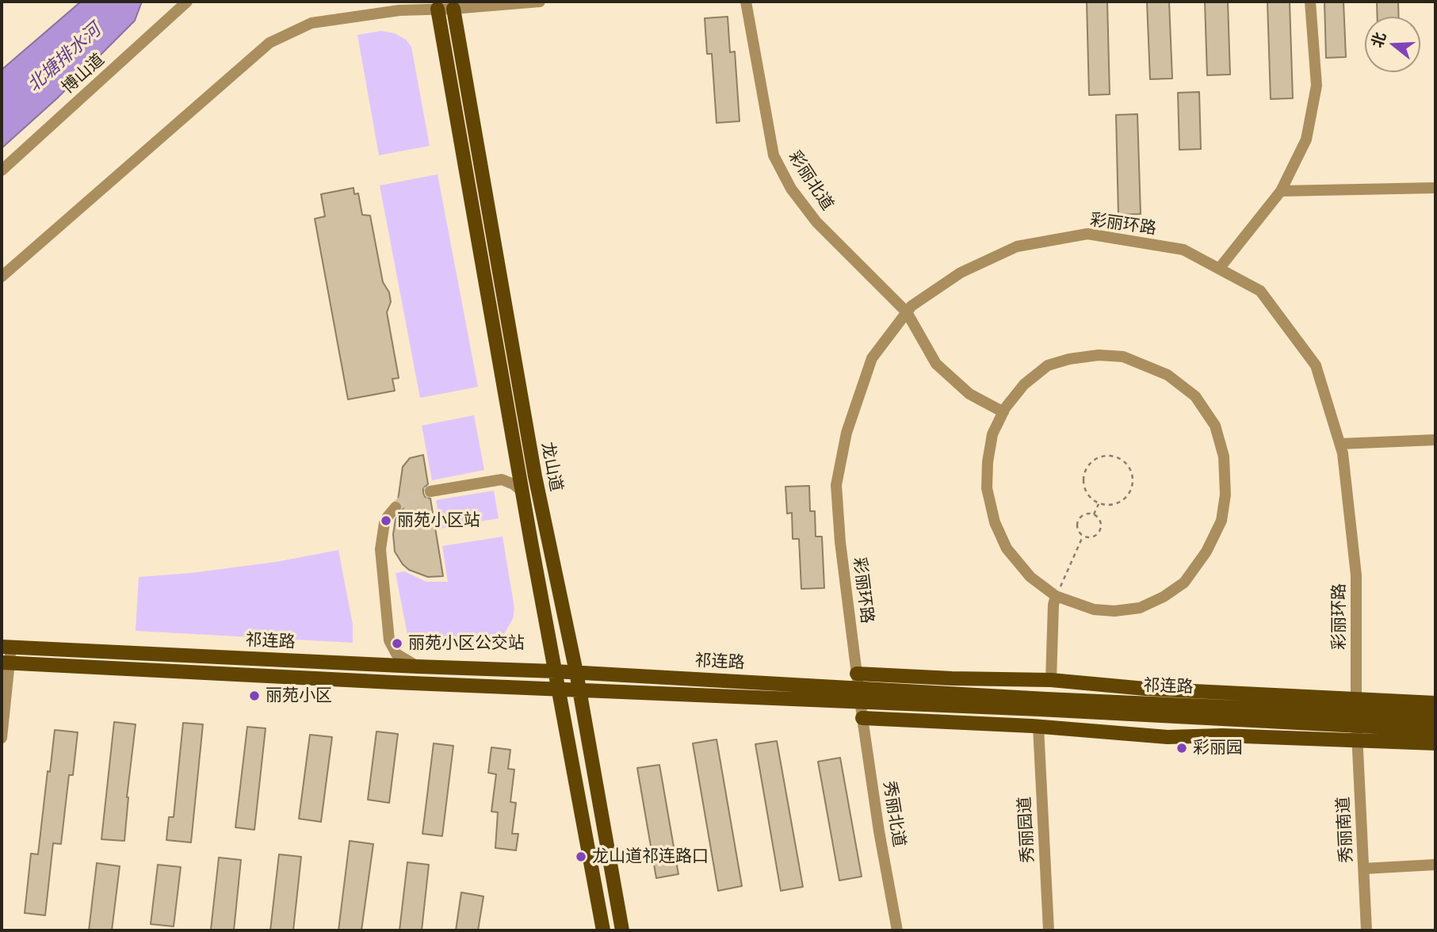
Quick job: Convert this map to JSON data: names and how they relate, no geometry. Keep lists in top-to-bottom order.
{
  "streets": {
    "main road": ["龙山道", "祁连路"],
    "street": [
      "博山道",
      "彩丽北道",
      "彩丽环路",
      "秀丽北道",
      "秀丽园道",
      "秀丽南道"
    ]
  },
  "crossings": [
    ["彩丽北道", "彩丽环路"],
    ["彩丽环路", "祁连路"],
    ["彩丽环路", "秀丽北道"],
    ["彩丽环路", "秀丽南道"],
    ["龙山道", "祁连路"],
    ["祁连路", "秀丽北道"],
    ["祁连路", "秀丽南道"]
  ],
  "water": ["北塘排水河"],
  "places": [
    "丽苑小区站",
    "丽苑小区公交站",
    "丽苑小区",
    "彩丽园",
    "龙山道祁连路口"
  ],
  "north": "left"
}
